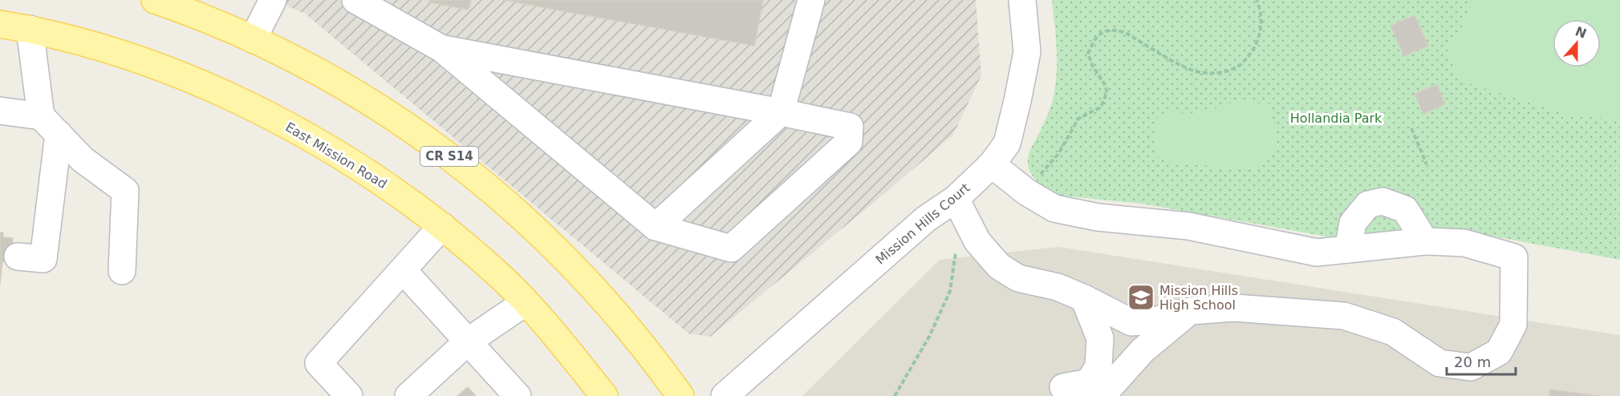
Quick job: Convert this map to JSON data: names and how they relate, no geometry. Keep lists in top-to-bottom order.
{
  "streets": {
    "main road": ["East Mission Road", "CR S14"],
    "street": ["Mission Hills Court"]
  },
  "parks": ["Hollandia Park"],
  "places": {
    "school or university": ["Mission Hills High School"]
  },
  "scale_bar": "20 m",
  "north": "top"
}
